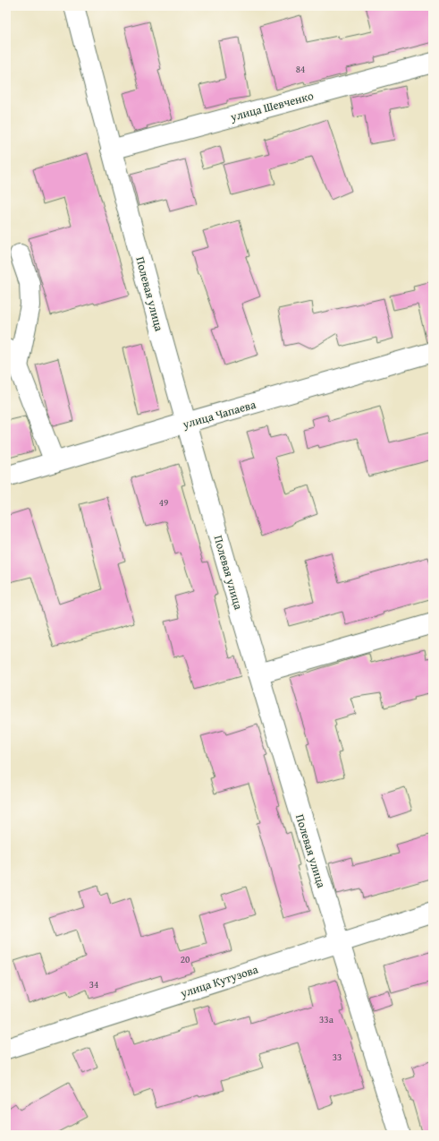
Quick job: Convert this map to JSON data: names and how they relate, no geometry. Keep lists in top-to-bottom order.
{
  "streets": {
    "street": [
      "улица Шевченко",
      "Полевая улица",
      "улица Чапаева",
      "улица Кутузова"
    ]
  },
  "crossings": [
    ["улица Шевченко", "Полевая улица"],
    ["Полевая улица", "улица Чапаева"],
    ["Полевая улица", "улица Кутузова"]
  ],
  "house_numbers": [
    "84",
    "49",
    "20",
    "34",
    "33а",
    "33"
  ]
}
